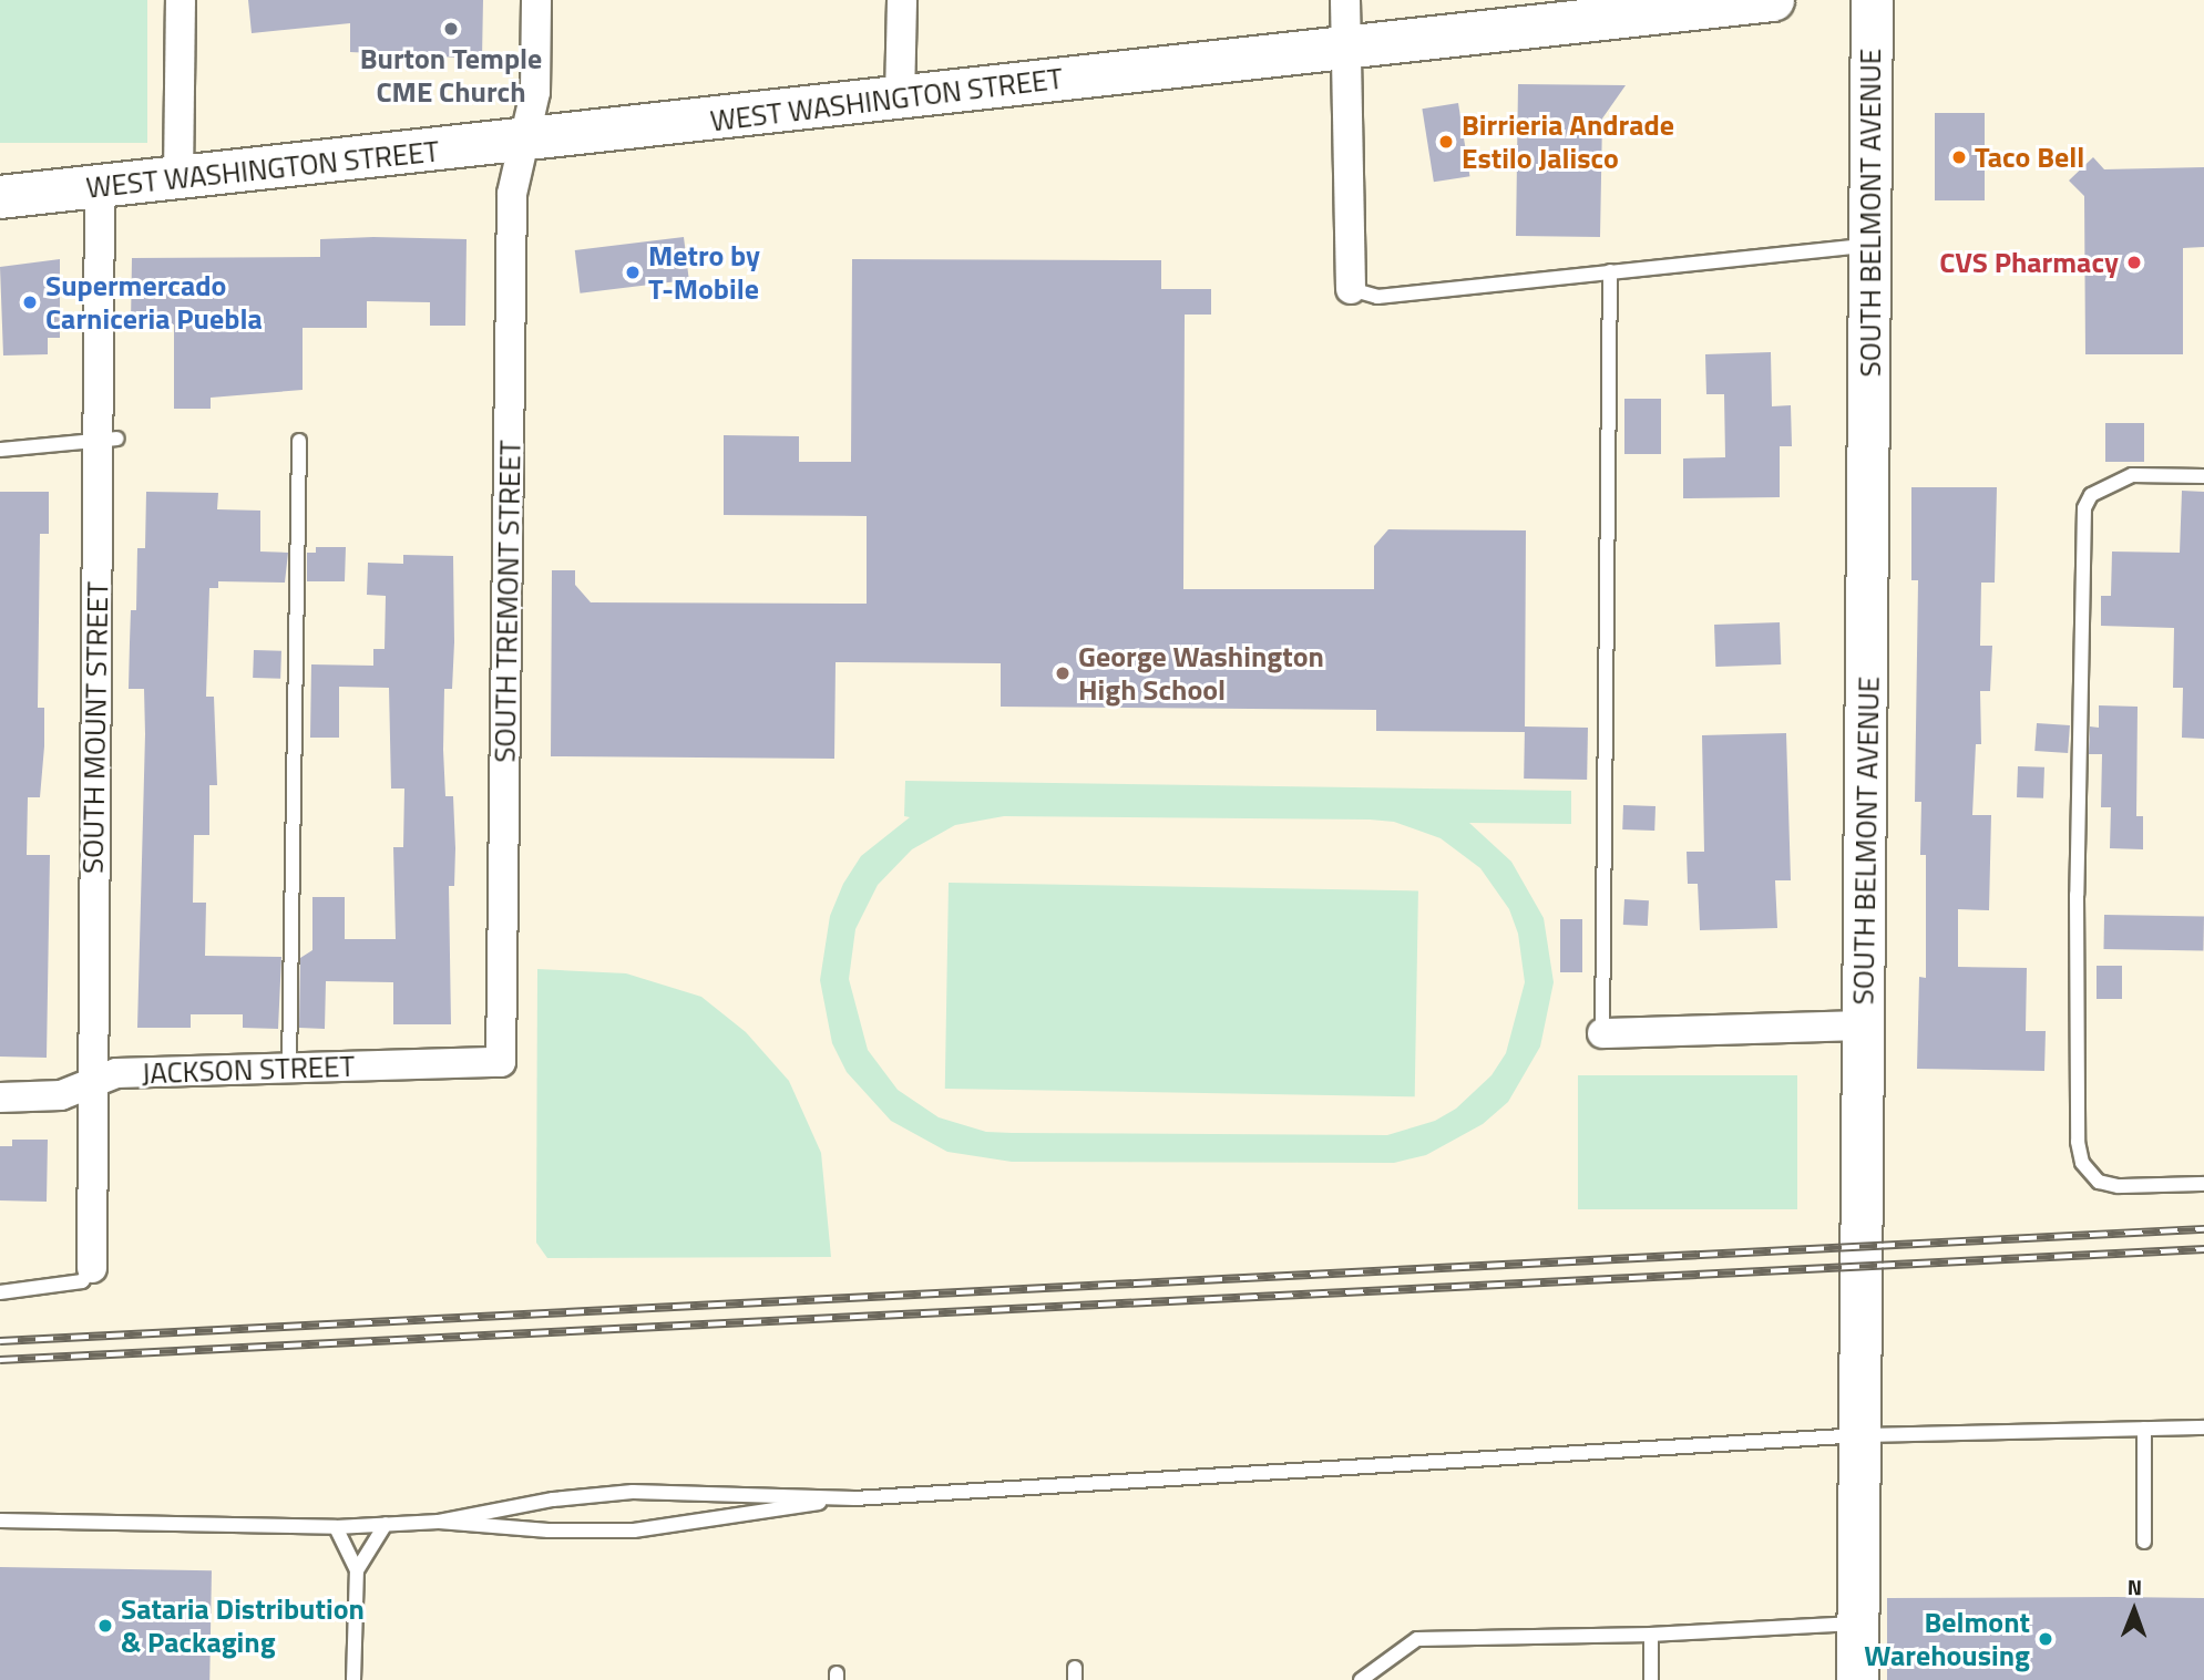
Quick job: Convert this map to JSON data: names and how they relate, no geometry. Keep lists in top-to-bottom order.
{
  "streets": {
    "main road": ["WEST WASHINGTON STREET", "SOUTH BELMONT AVENUE"],
    "street": ["SOUTH TREMONT STREET", "SOUTH MOUNT STREET", "JACKSON STREET"]
  },
  "crossings": [
    ["WEST WASHINGTON STREET", "SOUTH TREMONT STREET"],
    ["WEST WASHINGTON STREET", "SOUTH MOUNT STREET"],
    ["SOUTH TREMONT STREET", "JACKSON STREET"],
    ["SOUTH MOUNT STREET", "JACKSON STREET"]
  ],
  "places": [
    "Burton Temple CME Church",
    "Birrieria Andrade Estilo Jalisco",
    "Taco Bell",
    "CVS Pharmacy",
    "Metro by T-Mobile",
    "Supermercado Carniceria Puebla",
    "George Washington High School",
    "Sataria Distribution & Packaging",
    "Belmont Warehousing"
  ],
  "north": "top"
}
